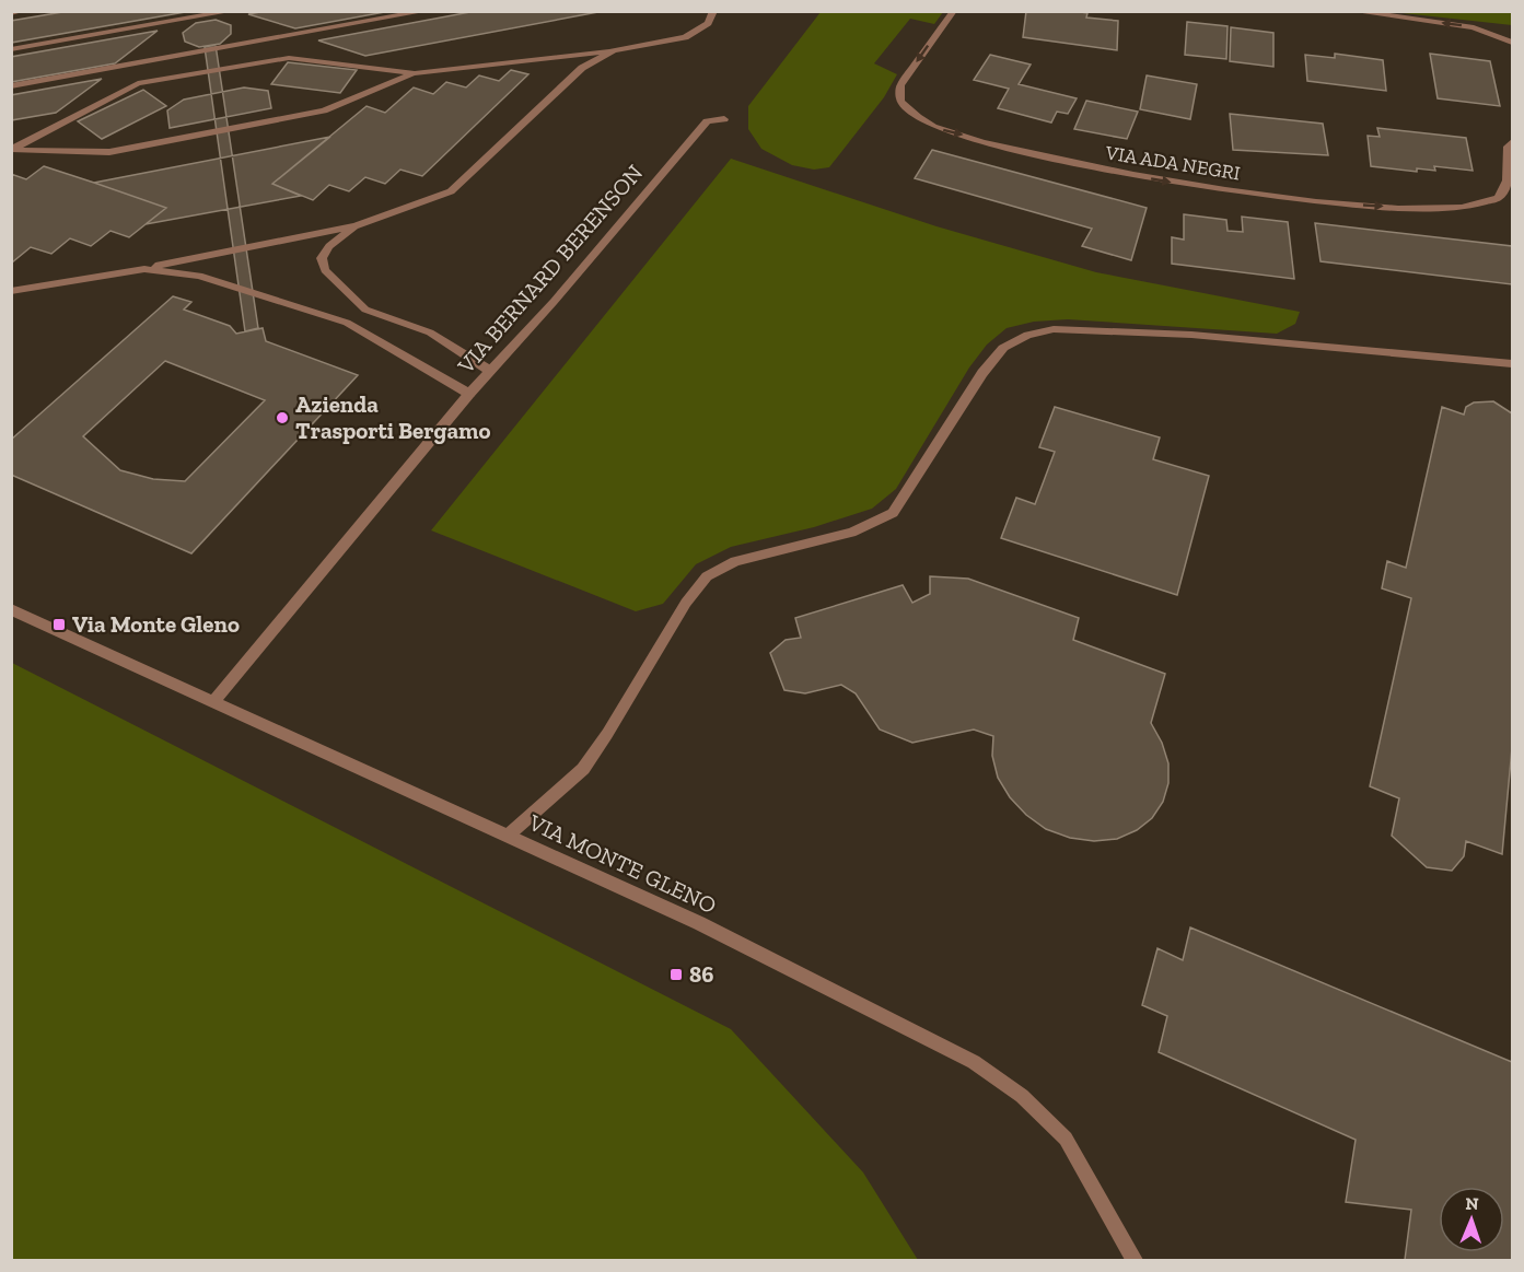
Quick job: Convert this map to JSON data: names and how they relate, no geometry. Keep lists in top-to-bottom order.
{
  "streets": {
    "street": ["VIA ADA NEGRI", "VIA BERNARD BERENSON", "VIA MONTE GLENO"]
  },
  "crossings": [
    ["VIA BERNARD BERENSON", "VIA MONTE GLENO"]
  ],
  "places": {
    "other": ["Azienda Trasporti Bergamo"],
    "transit": ["Via Monte Gleno", "86"]
  },
  "north": "top"
}
